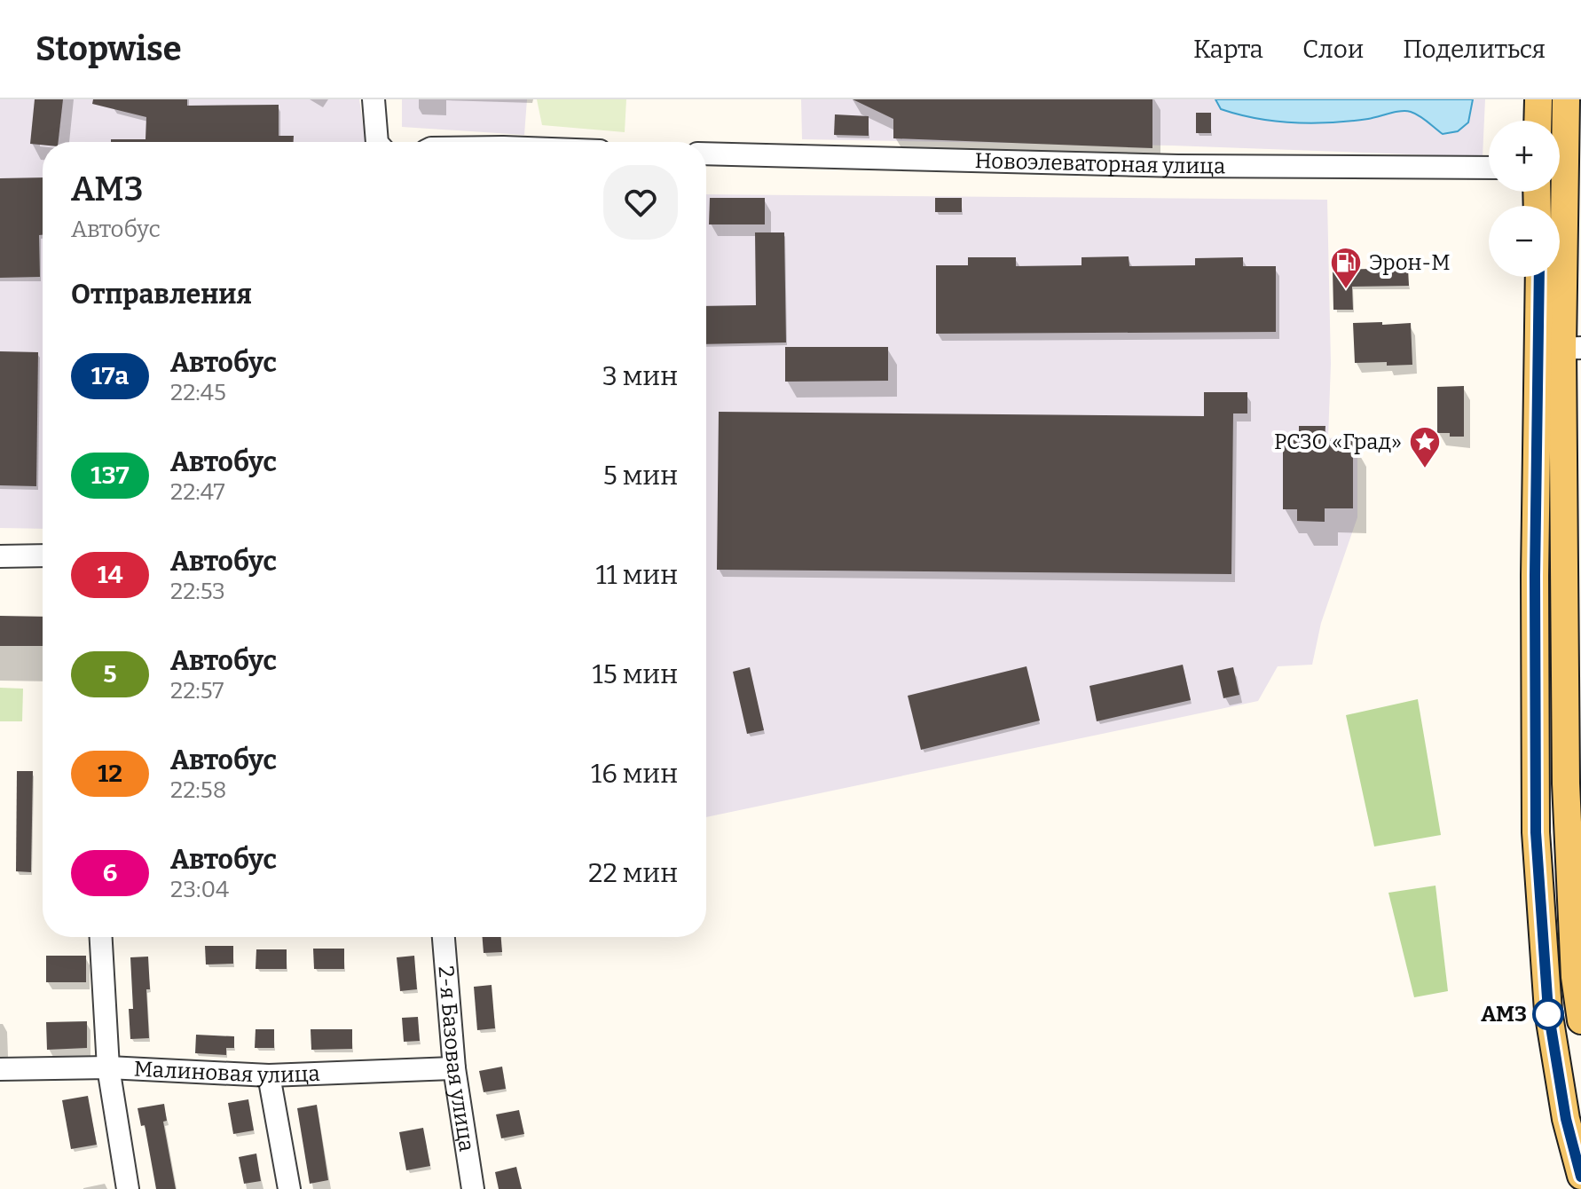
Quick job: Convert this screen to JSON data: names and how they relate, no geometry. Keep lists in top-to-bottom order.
{
  "streets": {
    "street": ["Новоэлеваторная улица", "2-я Базовая улица", "Малиновая улица"]
  },
  "crossings": [
    ["2-я Базовая улица", "Малиновая улица"]
  ],
  "places": {
    "fuel station": ["Эрон-М"],
    "place": ["РСЗО «Град»"],
    "other": ["АМЗ"]
  },
  "lines": ["bus line 17a"],
  "page": {
    "header": "Stopwise",
    "nav": ["Карта", "Слои", "Поделиться"],
    "map_buttons": ["+", "−"],
    "heading": [
      ["АМЗ", "Автобус"],
      "Отправления"
    ],
    "list": [
      {
        "mark": "17a",
        "name": "Автобус",
        "note": "22:45",
        "value": "3 мин"
      },
      {
        "mark": "137",
        "name": "Автобус",
        "note": "22:47",
        "value": "5 мин"
      },
      {
        "mark": "14",
        "name": "Автобус",
        "note": "22:53",
        "value": "11 мин"
      },
      {
        "mark": "5",
        "name": "Автобус",
        "note": "22:57",
        "value": "15 мин"
      },
      {
        "mark": "12",
        "name": "Автобус",
        "note": "22:58",
        "value": "16 мин"
      },
      {
        "mark": "6",
        "name": "Автобус",
        "note": "23:04",
        "value": "22 мин"
      }
    ]
  }
}
